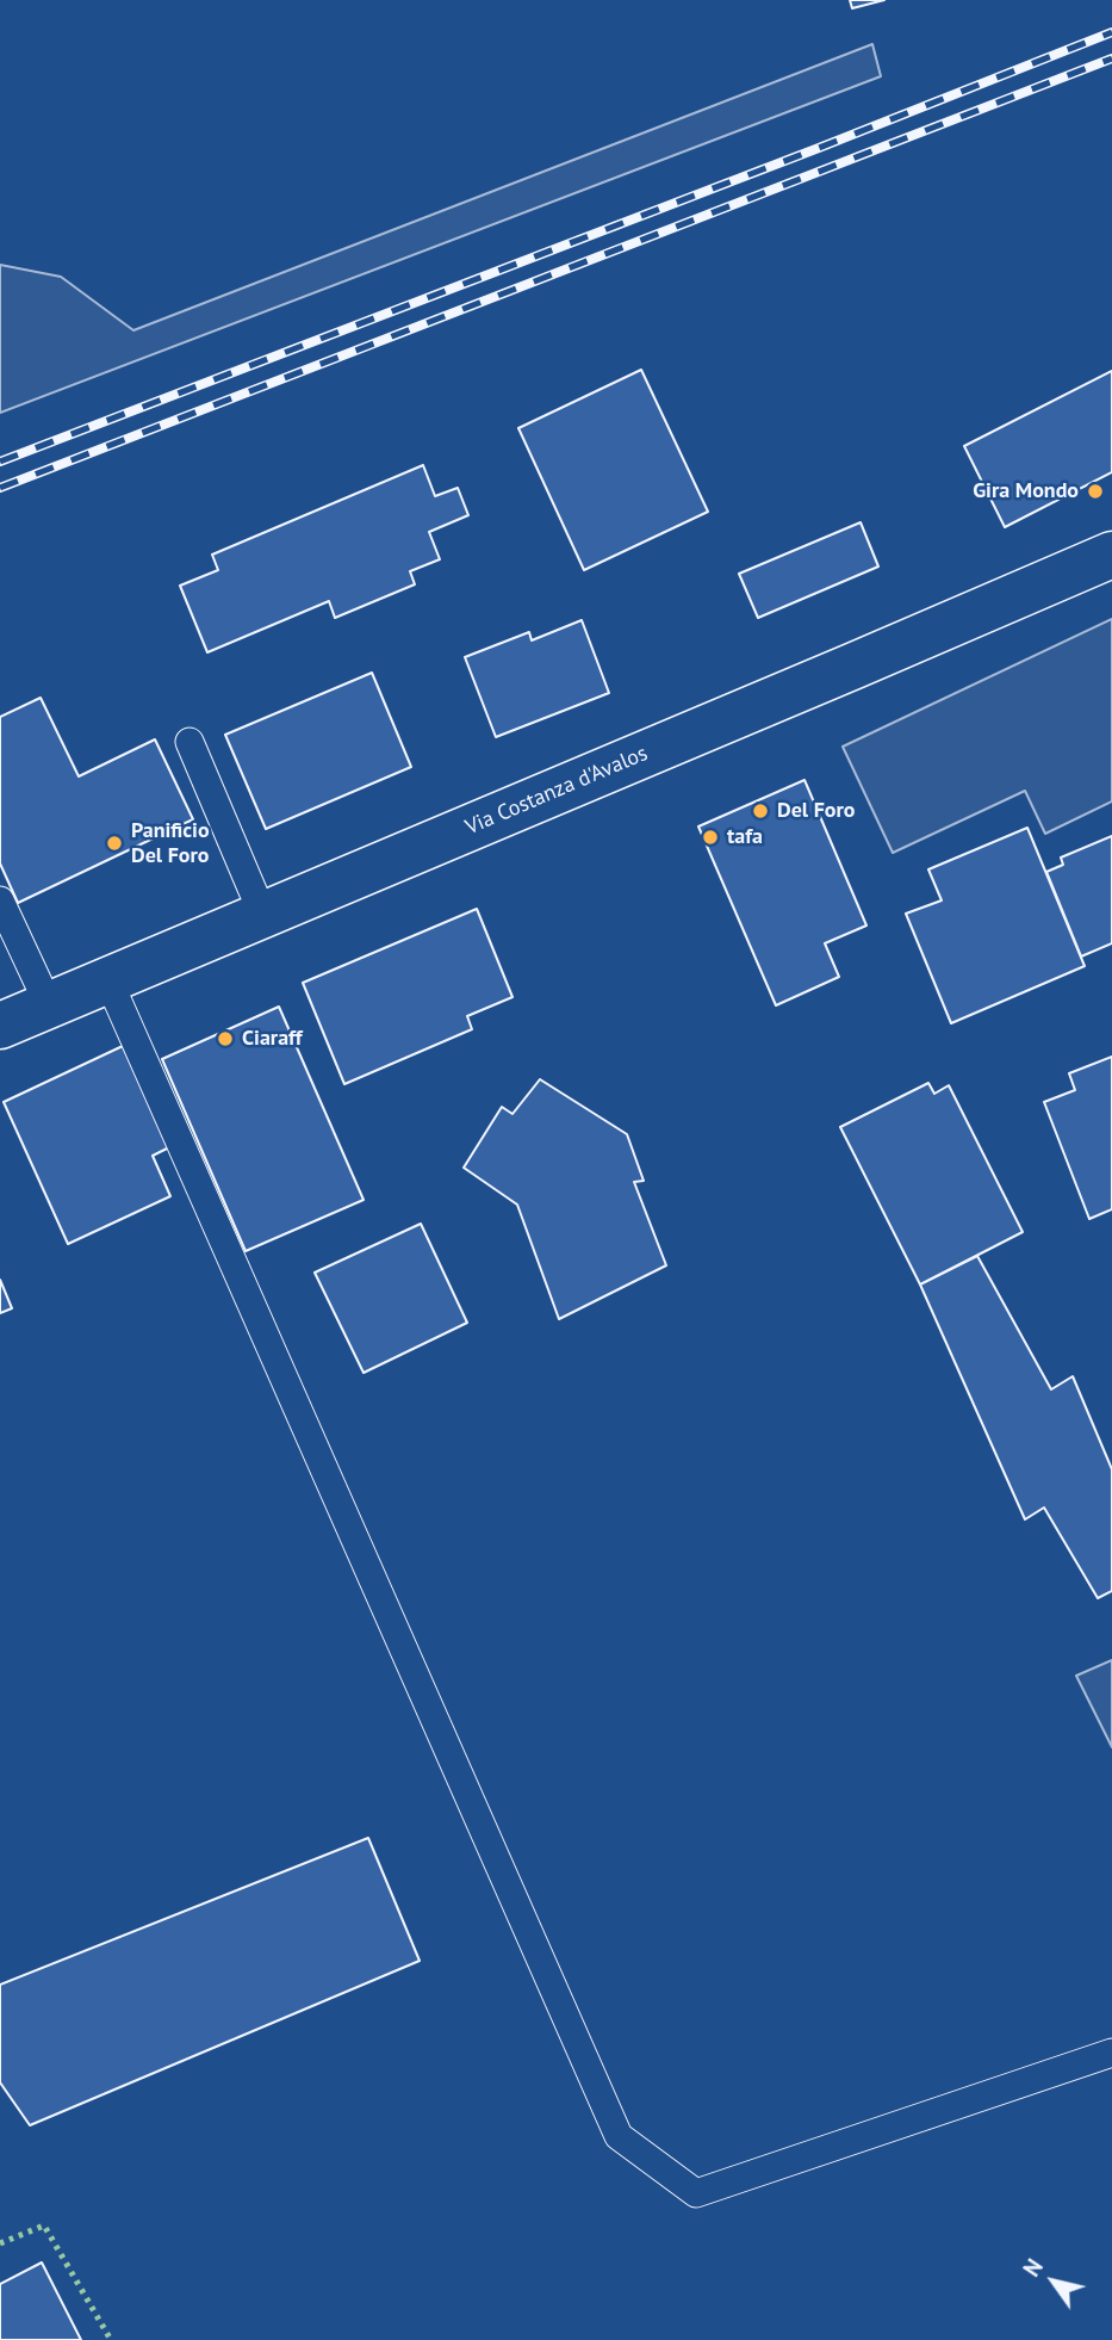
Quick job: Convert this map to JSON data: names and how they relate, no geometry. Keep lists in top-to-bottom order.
{
  "streets": {
    "main road": ["Via Costanza d'Avalos"]
  },
  "places": [
    "Gira Mondo",
    "Del Foro",
    "tafa",
    "Panificio Del Foro",
    "Ciaraff"
  ],
  "north": "top left"
}
